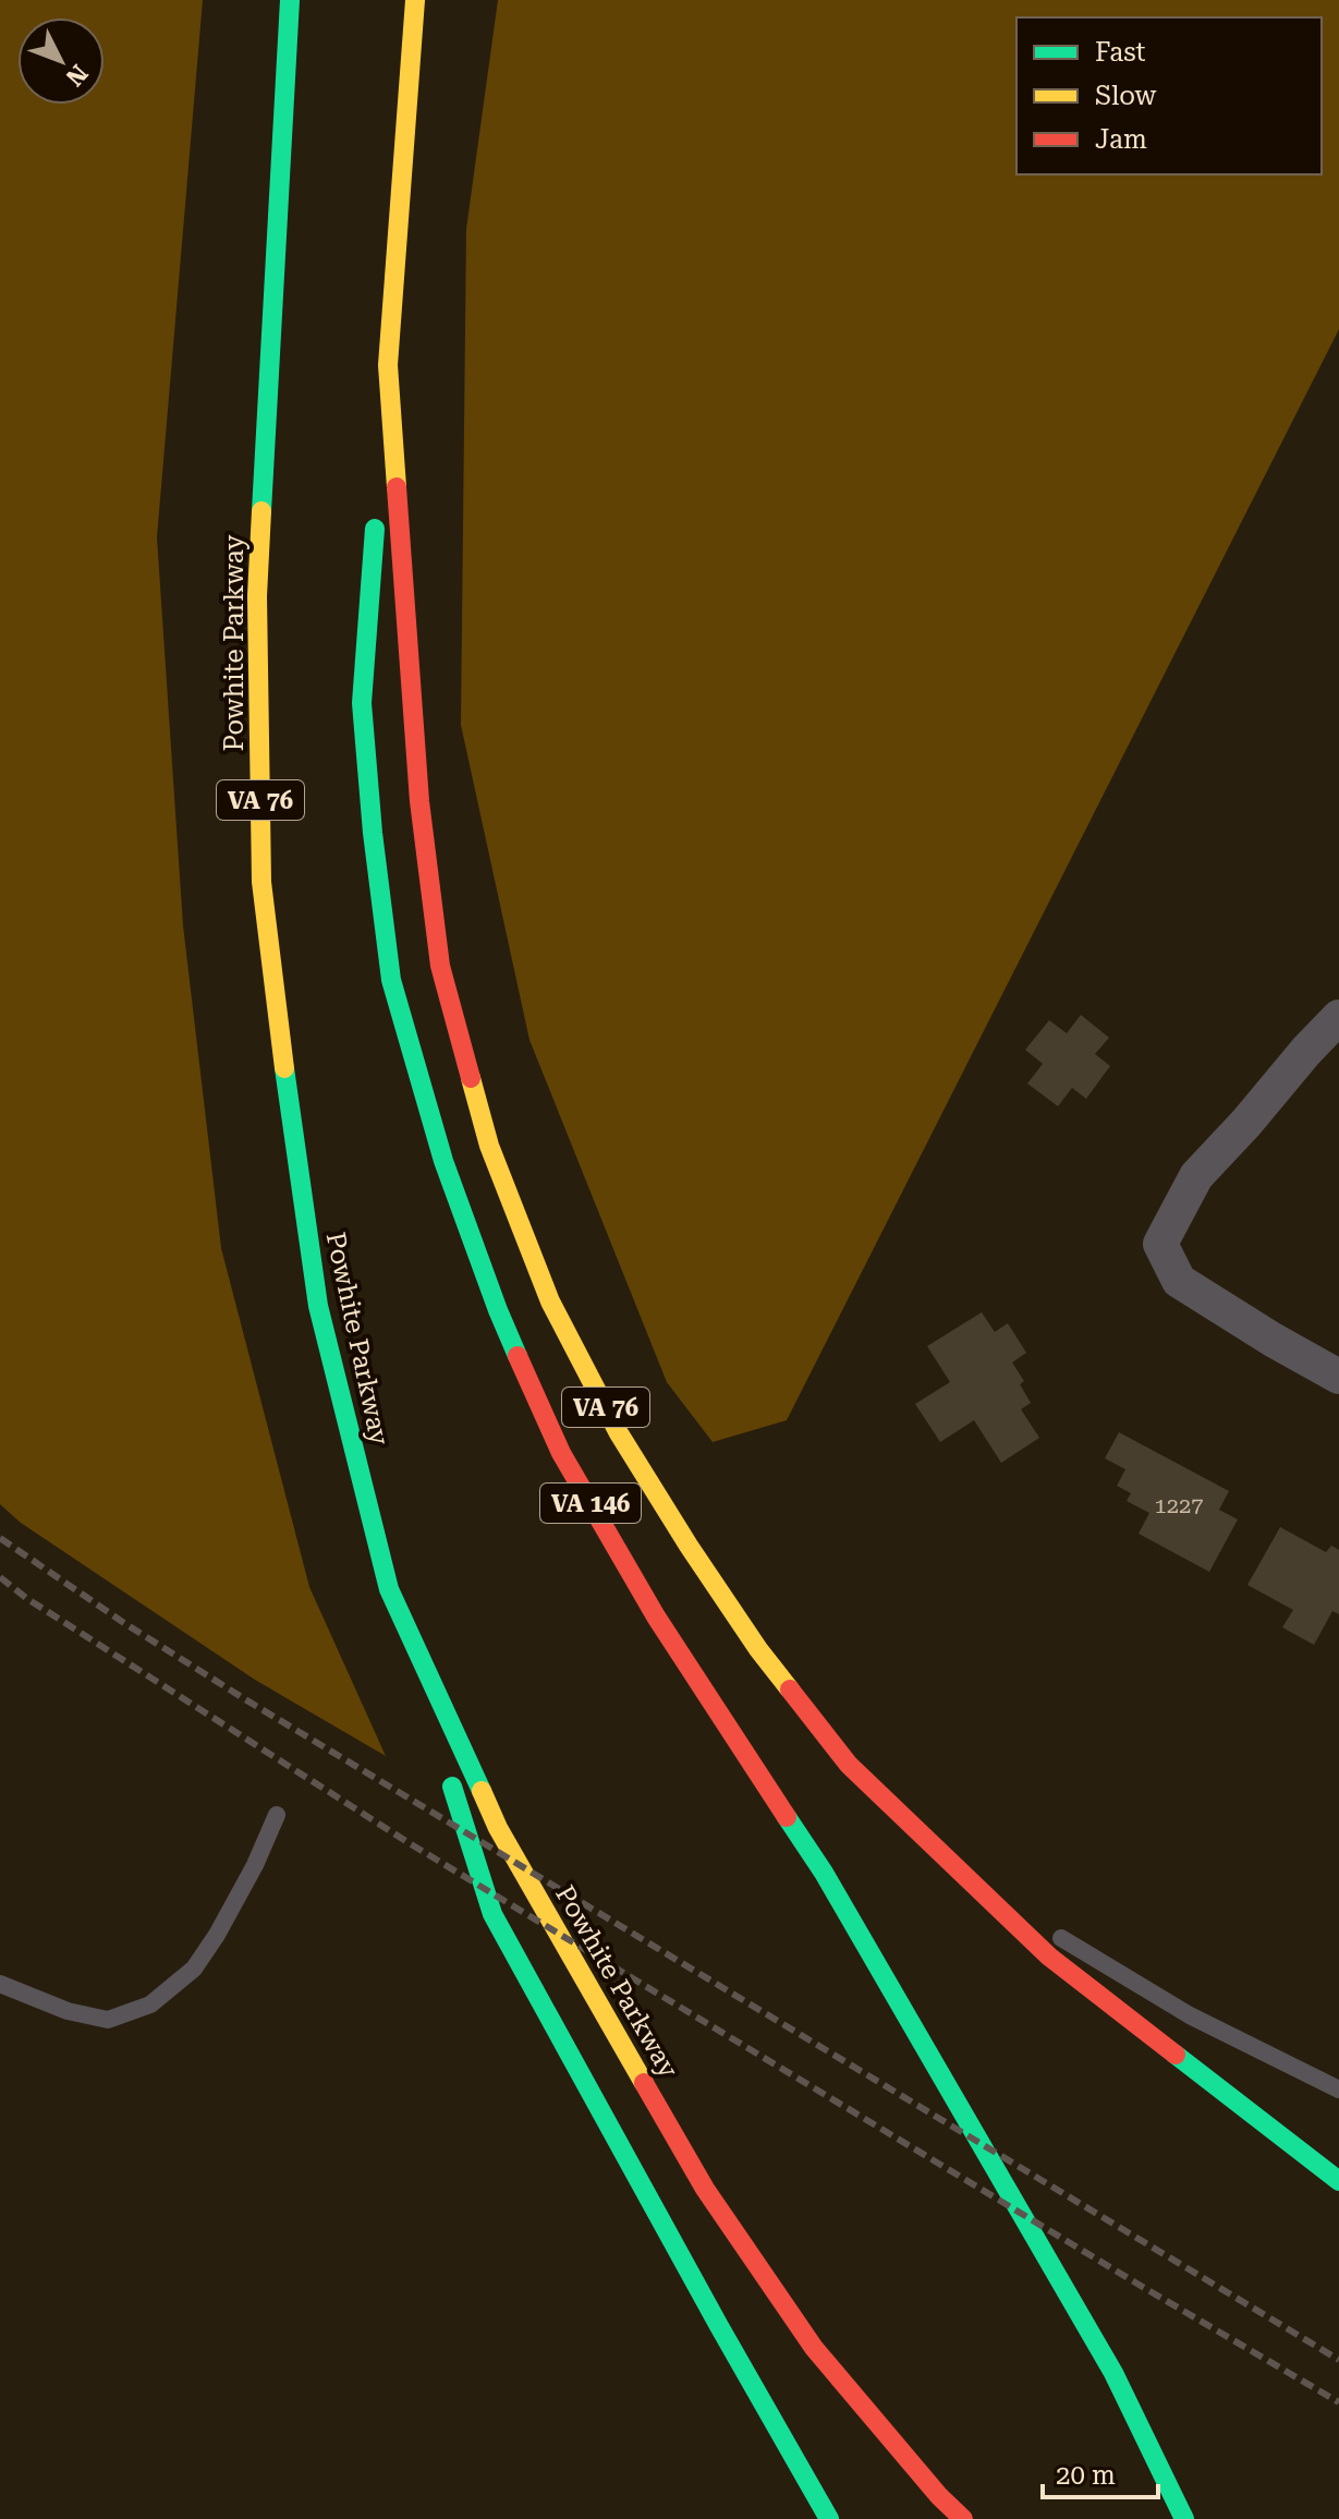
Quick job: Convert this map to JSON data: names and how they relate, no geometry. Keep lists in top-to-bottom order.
{
  "streets": {
    "highway": ["Powhite Parkway", "VA 76", "VA 146"]
  },
  "crossings": [
    ["VA 76", "VA 146"]
  ],
  "house_numbers": ["1227"],
  "legend": ["Fast", "Slow", "Jam"],
  "scale_bar": "20 m",
  "north": "bottom right"
}
